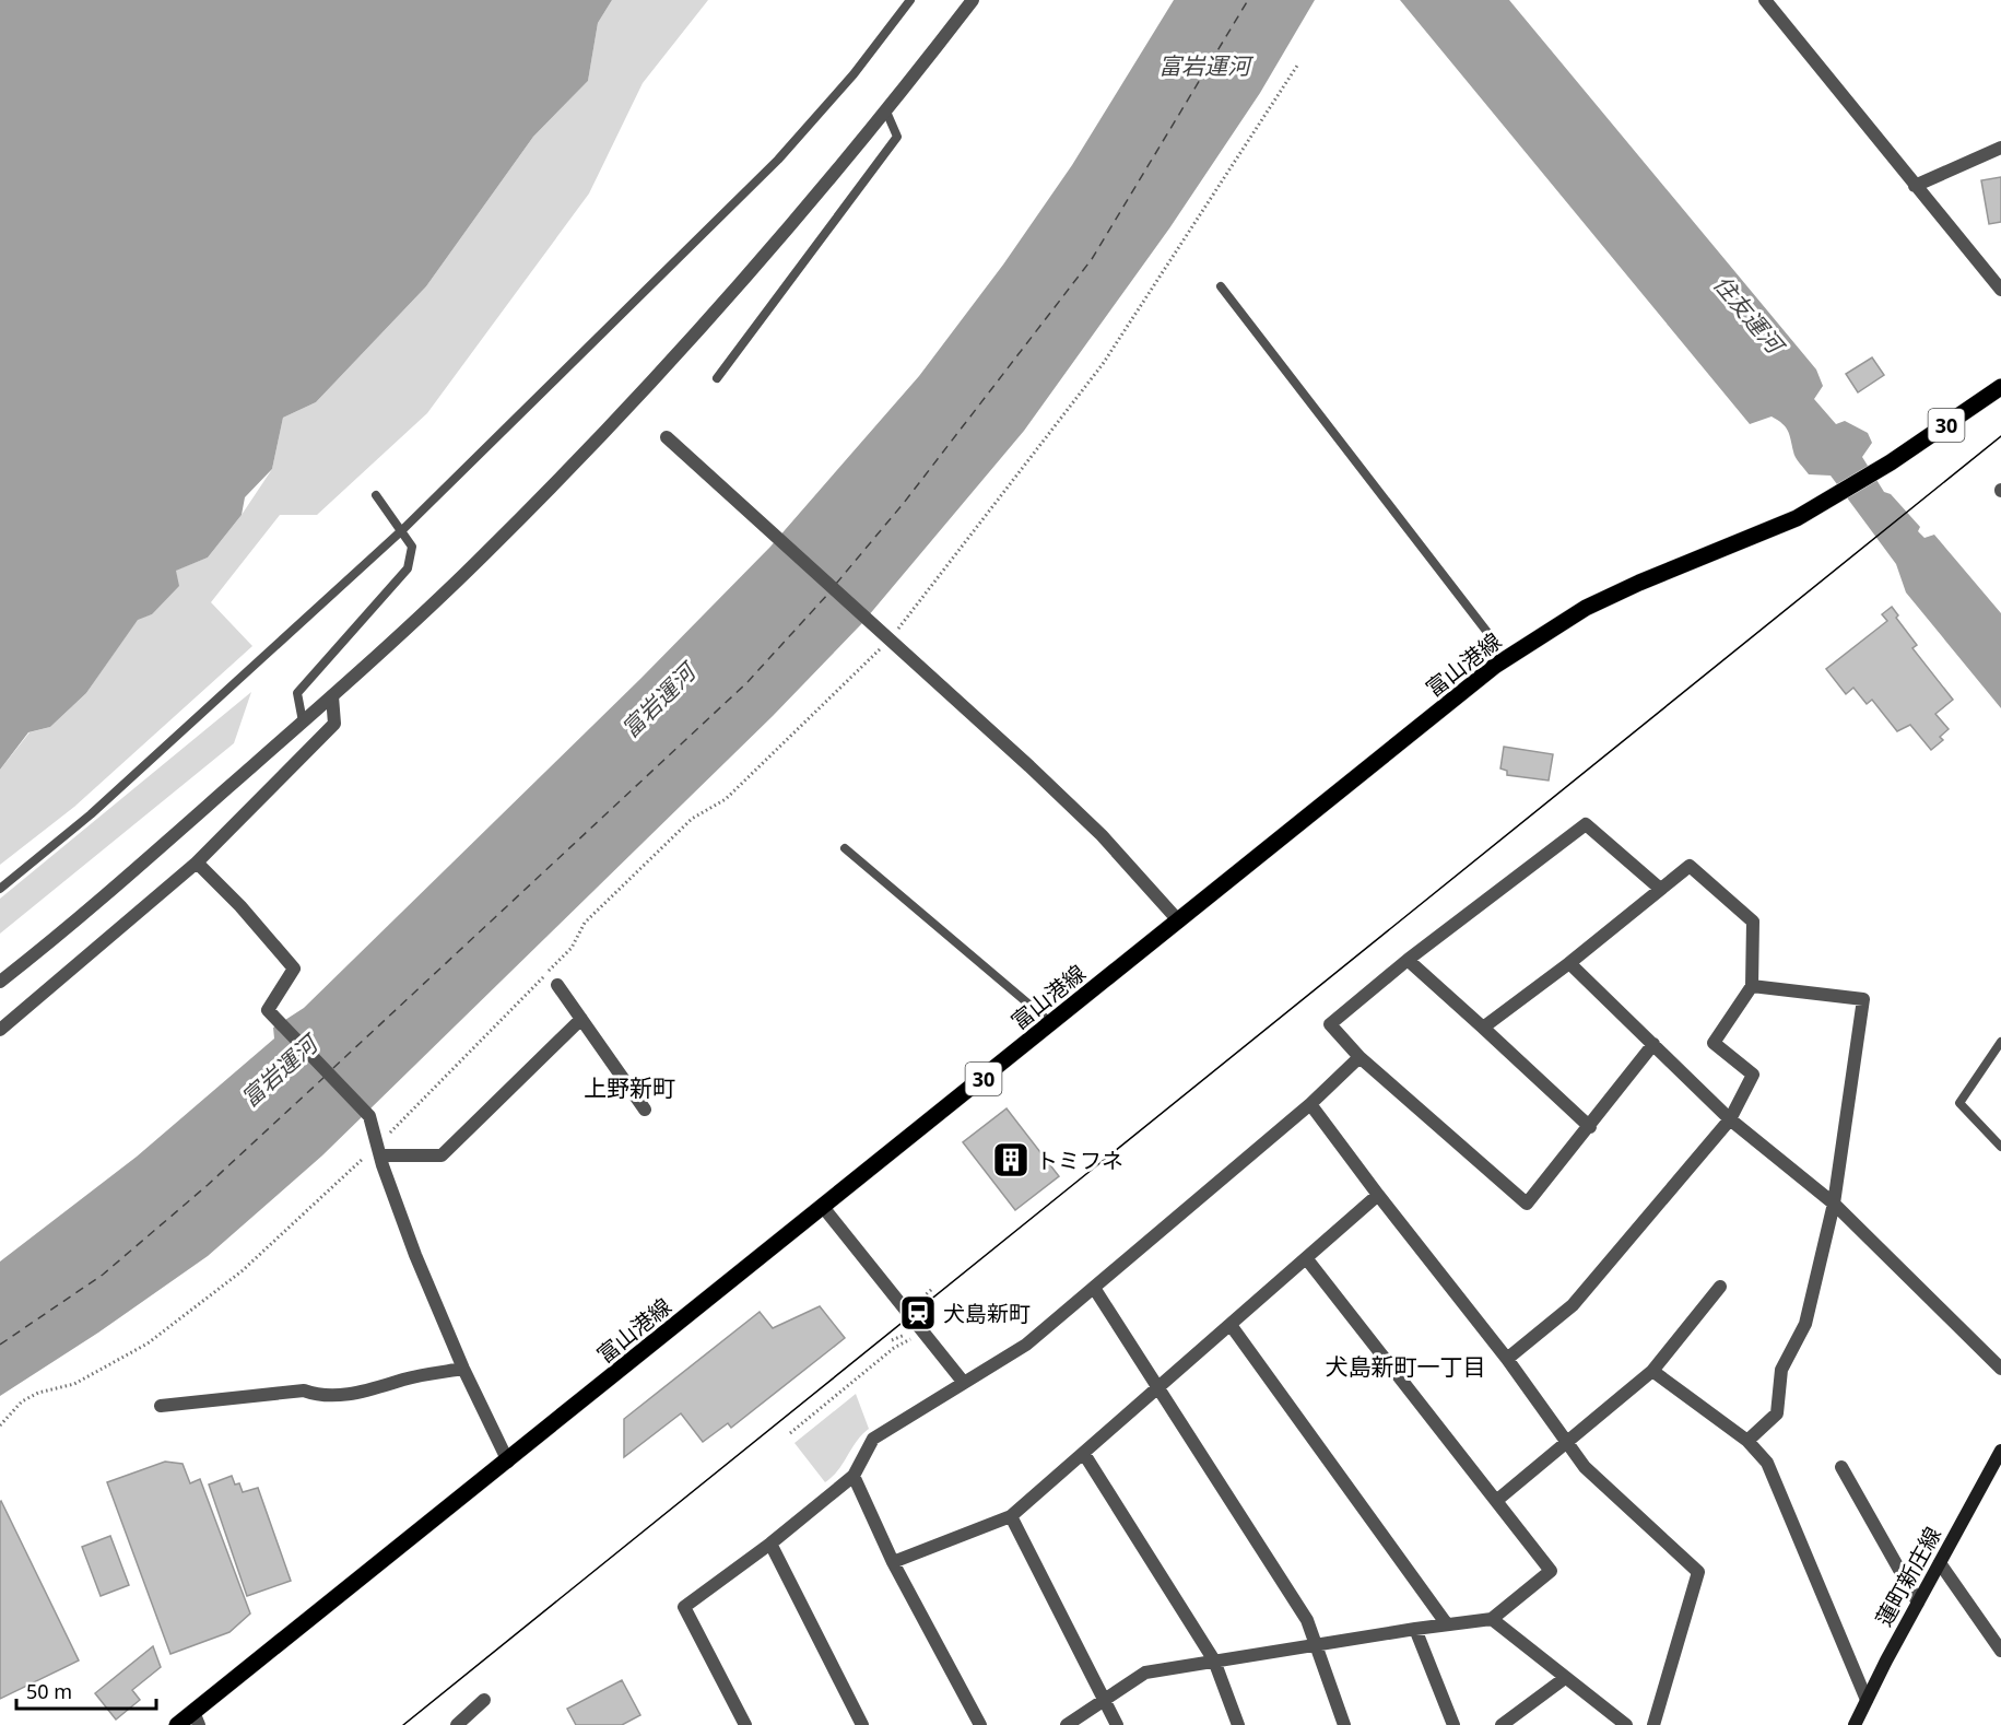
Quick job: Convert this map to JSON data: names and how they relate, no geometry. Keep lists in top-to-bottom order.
{
  "streets": {
    "main road": ["30", "富山港線", "蓮町新庄線"]
  },
  "districts": ["上野新町", "犬島新町一丁目"],
  "water": ["富岩運河", "住友運河"],
  "places": {
    "building": ["トミフネ"],
    "station": ["犬島新町"]
  },
  "scale_bar": "50 m"
}
